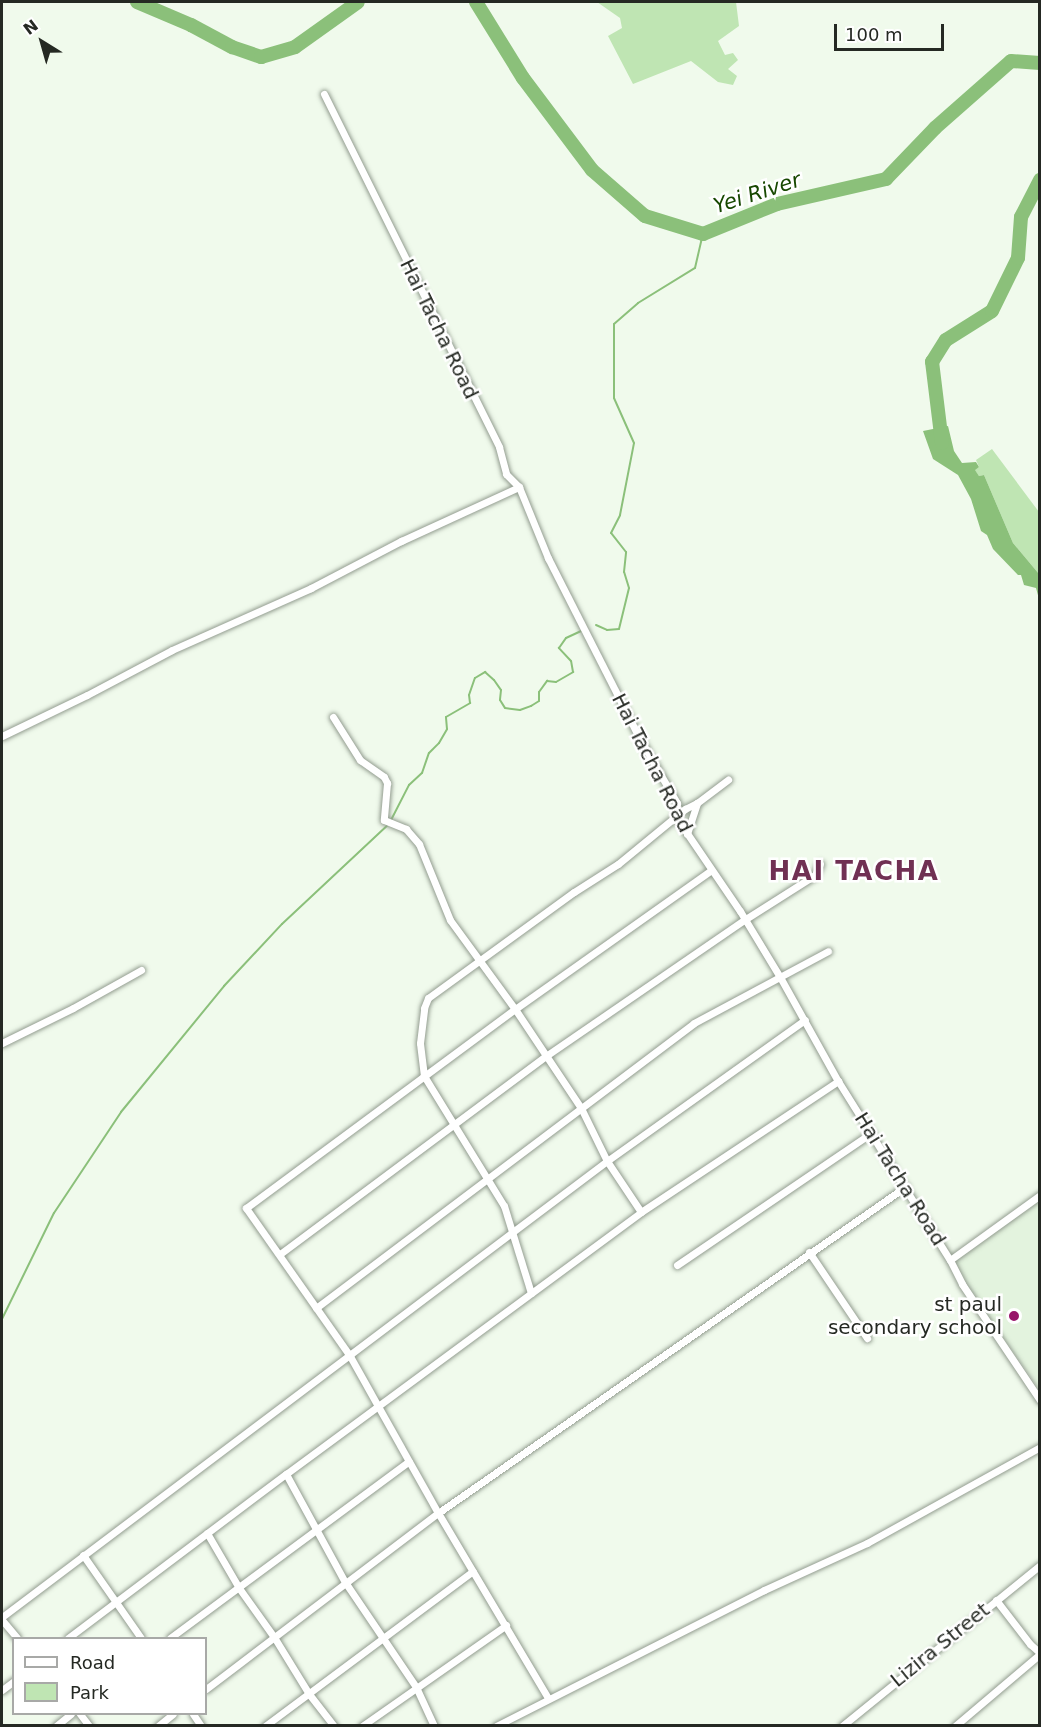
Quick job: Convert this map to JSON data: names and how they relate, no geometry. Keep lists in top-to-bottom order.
{
  "streets": {
    "street": ["Hai Tacha Road", "Lizira Street"]
  },
  "districts": ["HAI TACHA"],
  "water": ["Yei River"],
  "places": ["st paul secondary school"],
  "legend": ["Road", "Park"],
  "scale_bar": "100 m",
  "north": "top left"
}
